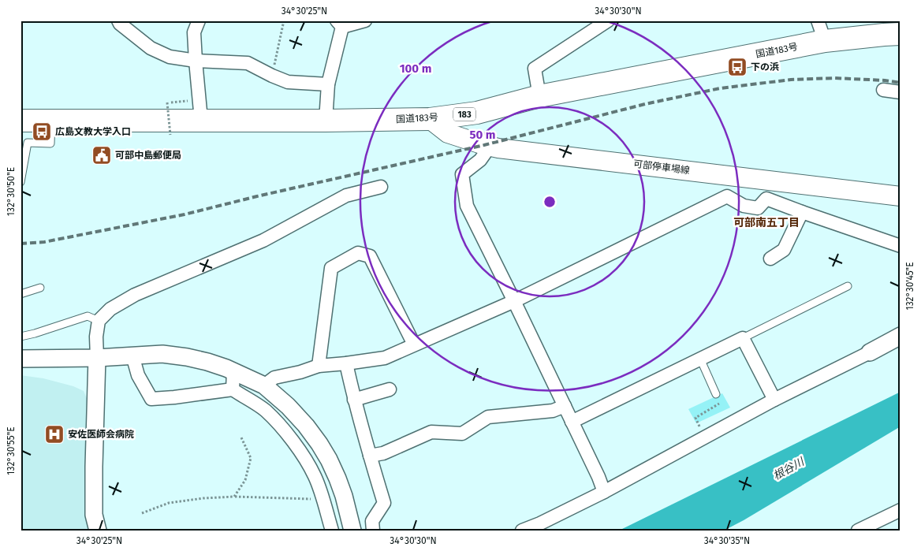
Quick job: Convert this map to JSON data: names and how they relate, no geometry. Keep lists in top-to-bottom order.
{
  "streets": {
    "highway": ["国道183号", "183"],
    "main road": ["可部停車場線"]
  },
  "crossings": [
    ["国道183号", "可部停車場線"]
  ],
  "districts": ["可部南五丁目"],
  "water": ["根谷川"],
  "places": {
    "bus stop": ["下の浜", "広島文教大学入口"],
    "public building": ["可部中島郵便局"],
    "hospital": ["安佐医師会病院"]
  },
  "coordinates": [
    "34°30'25\"N",
    "34°30'30\"N",
    "132°30'50\"E",
    "132°30'45\"E",
    "132°30'55\"E",
    "34°30'35\"N"
  ],
  "rings": ["100 m", "50 m"]
}
